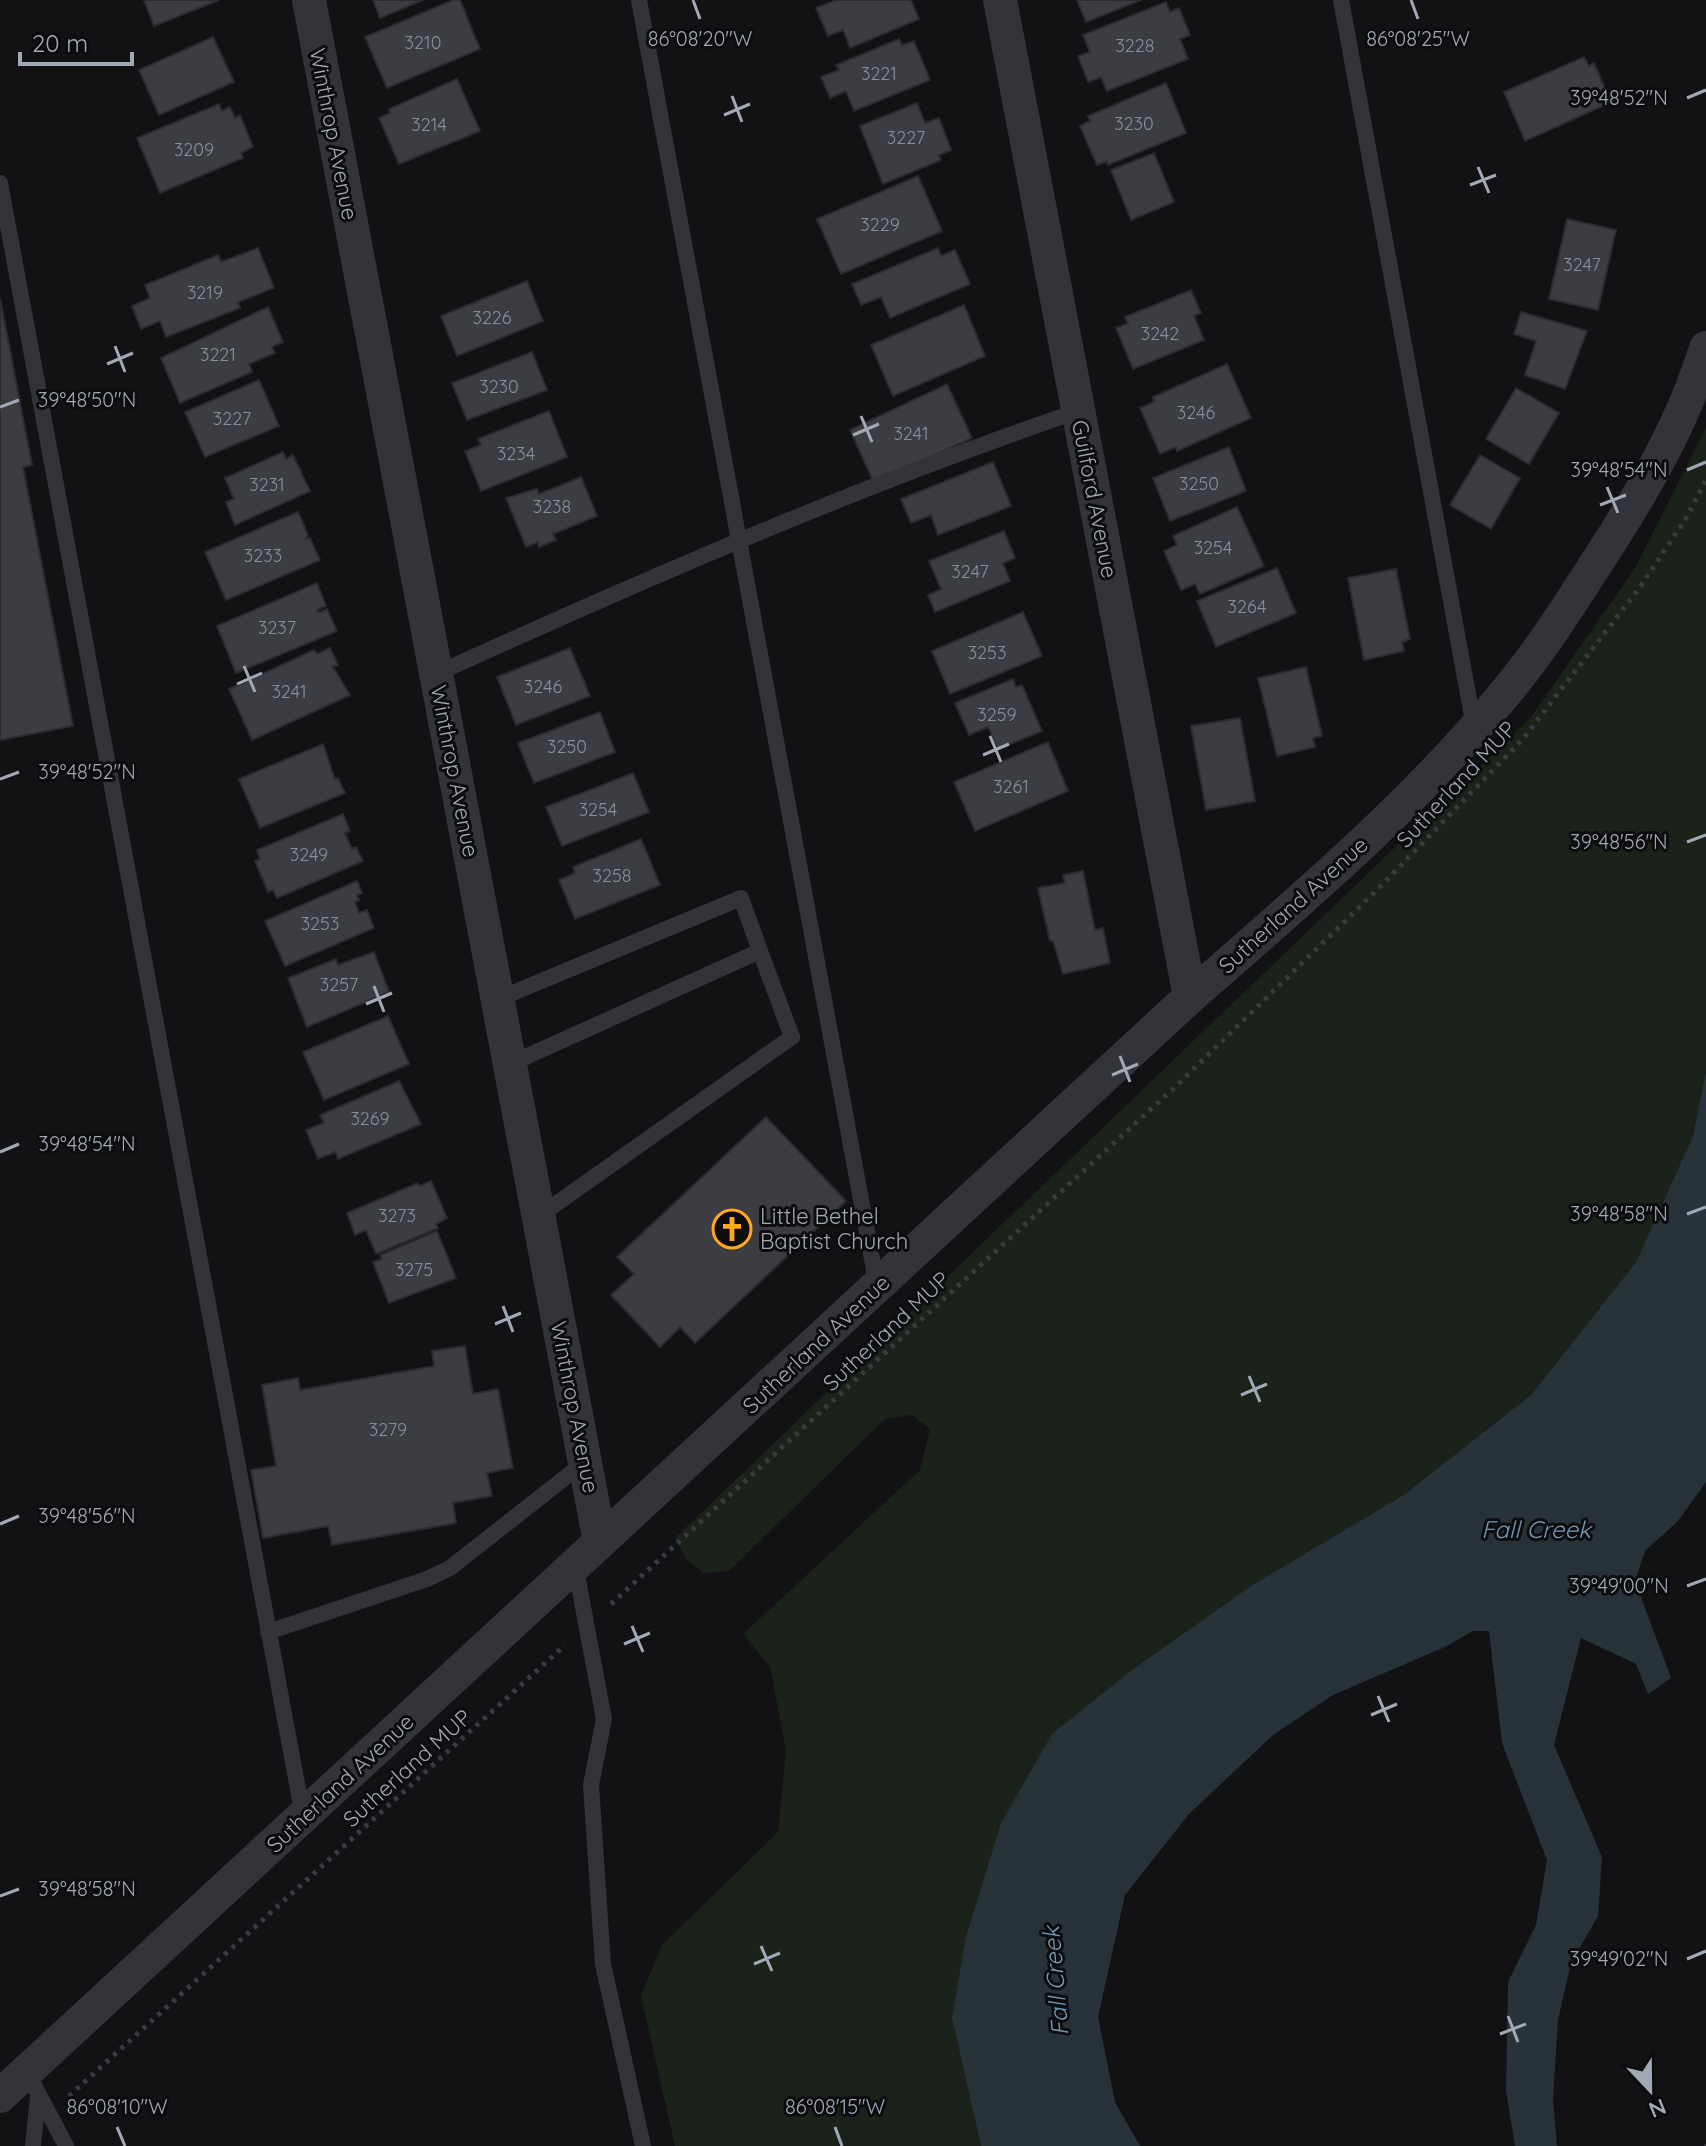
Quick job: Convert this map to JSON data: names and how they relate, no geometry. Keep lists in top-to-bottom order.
{
  "streets": {
    "street": ["Winthrop Avenue", "Guilford Avenue", "Sutherland Avenue"],
    "path": ["Sutherland MUP"]
  },
  "crossings": [
    ["Winthrop Avenue", "Sutherland Avenue"],
    ["Guilford Avenue", "Sutherland Avenue"]
  ],
  "water": ["Fall Creek"],
  "places": {
    "church": ["Little Bethel Baptist Church"]
  },
  "house_numbers": [
    "3210",
    "3228",
    "3221",
    "3230",
    "3214",
    "3227",
    "3209",
    "3229",
    "3247",
    "3219",
    "3226",
    "3242",
    "3221",
    "3230",
    "3246",
    "3227",
    "3241",
    "3234",
    "3250",
    "3231",
    "3238",
    "3254",
    "3233",
    "3247",
    "3264",
    "3237",
    "3253",
    "3246",
    "3241",
    "3259",
    "3250",
    "3261",
    "3254",
    "3249",
    "3258",
    "3253",
    "3257",
    "3269",
    "3273",
    "3275",
    "3279"
  ],
  "scale_bar": "20 m",
  "north": "bottom",
  "coordinates": [
    "86°08'20\"W",
    "86°08'25\"W",
    "39°48'52\"N",
    "39°48'50\"N",
    "39°48'54\"N",
    "39°48'56\"N",
    "39°48'58\"N",
    "39°49'00\"N",
    "39°49'02\"N",
    "86°08'10\"W",
    "86°08'15\"W"
  ]
}
